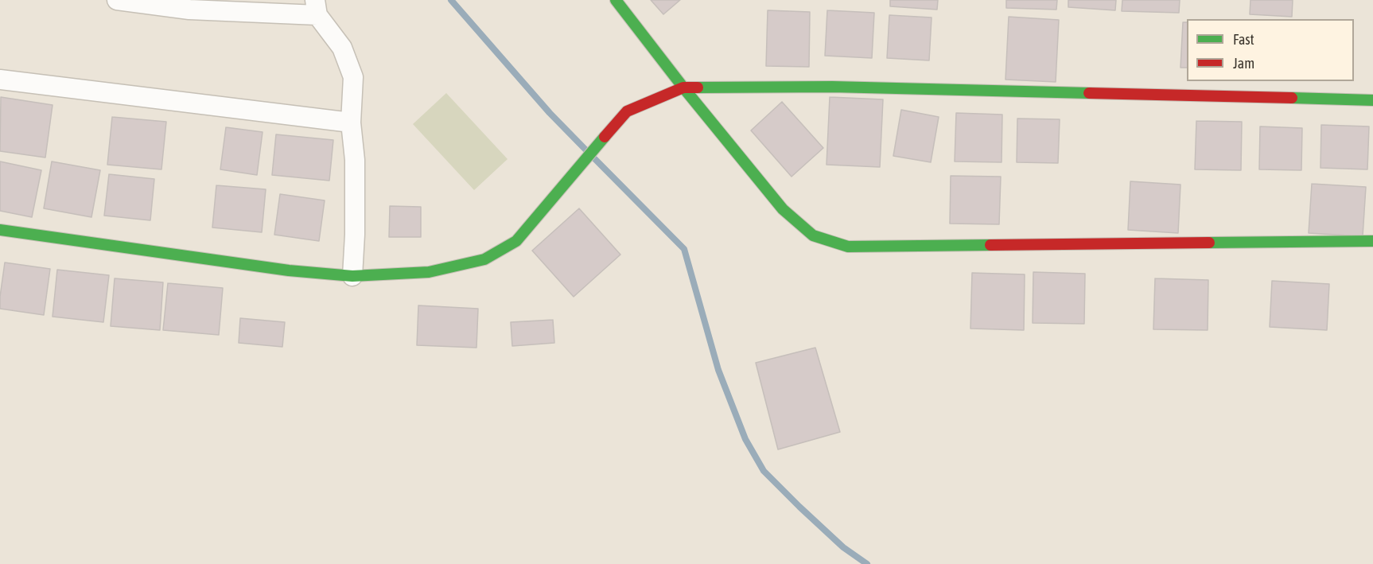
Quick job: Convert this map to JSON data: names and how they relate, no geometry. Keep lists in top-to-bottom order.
{
  "legend": ["Fast", "Jam"]
}
